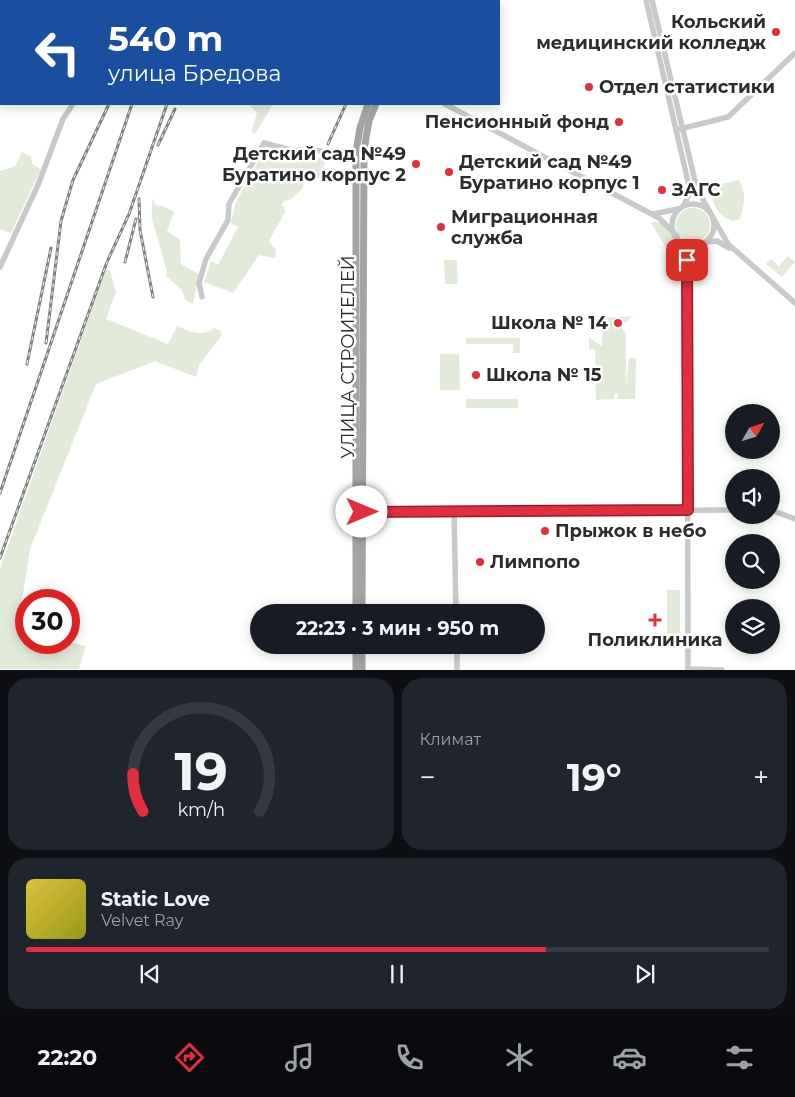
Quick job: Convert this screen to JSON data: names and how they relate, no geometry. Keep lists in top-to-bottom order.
{
  "streets": {
    "main road": ["УЛИЦА СТРОИТЕЛЕЙ"]
  },
  "places": {
    "other": [
      "Кольский медицинский колледж",
      "Отдел статистики",
      "Пенсионный фонд",
      "Детский сад №49 Буратино корпус 2",
      "Детский сад №49 Буратино корпус 1",
      "ЗАГС",
      "Миграционная служба",
      "Школа № 14",
      "Школа № 15",
      "Прыжок в небо",
      "Лимпопо"
    ],
    "health": ["Поликлиника"]
  },
  "north": "top right",
  "page": {
    "turn": ["540 m", "улица Бредова"],
    "limit": "30",
    "trip": "22:23 · 3 мин · 950 m",
    "tile": "Климат",
    "heat": ["−", "19°", "+"],
    "song": ["Static Love", "Velvet Ray"],
    "tabs": "22:20",
    "gauge": ["19", "km/h"]
  }
}
